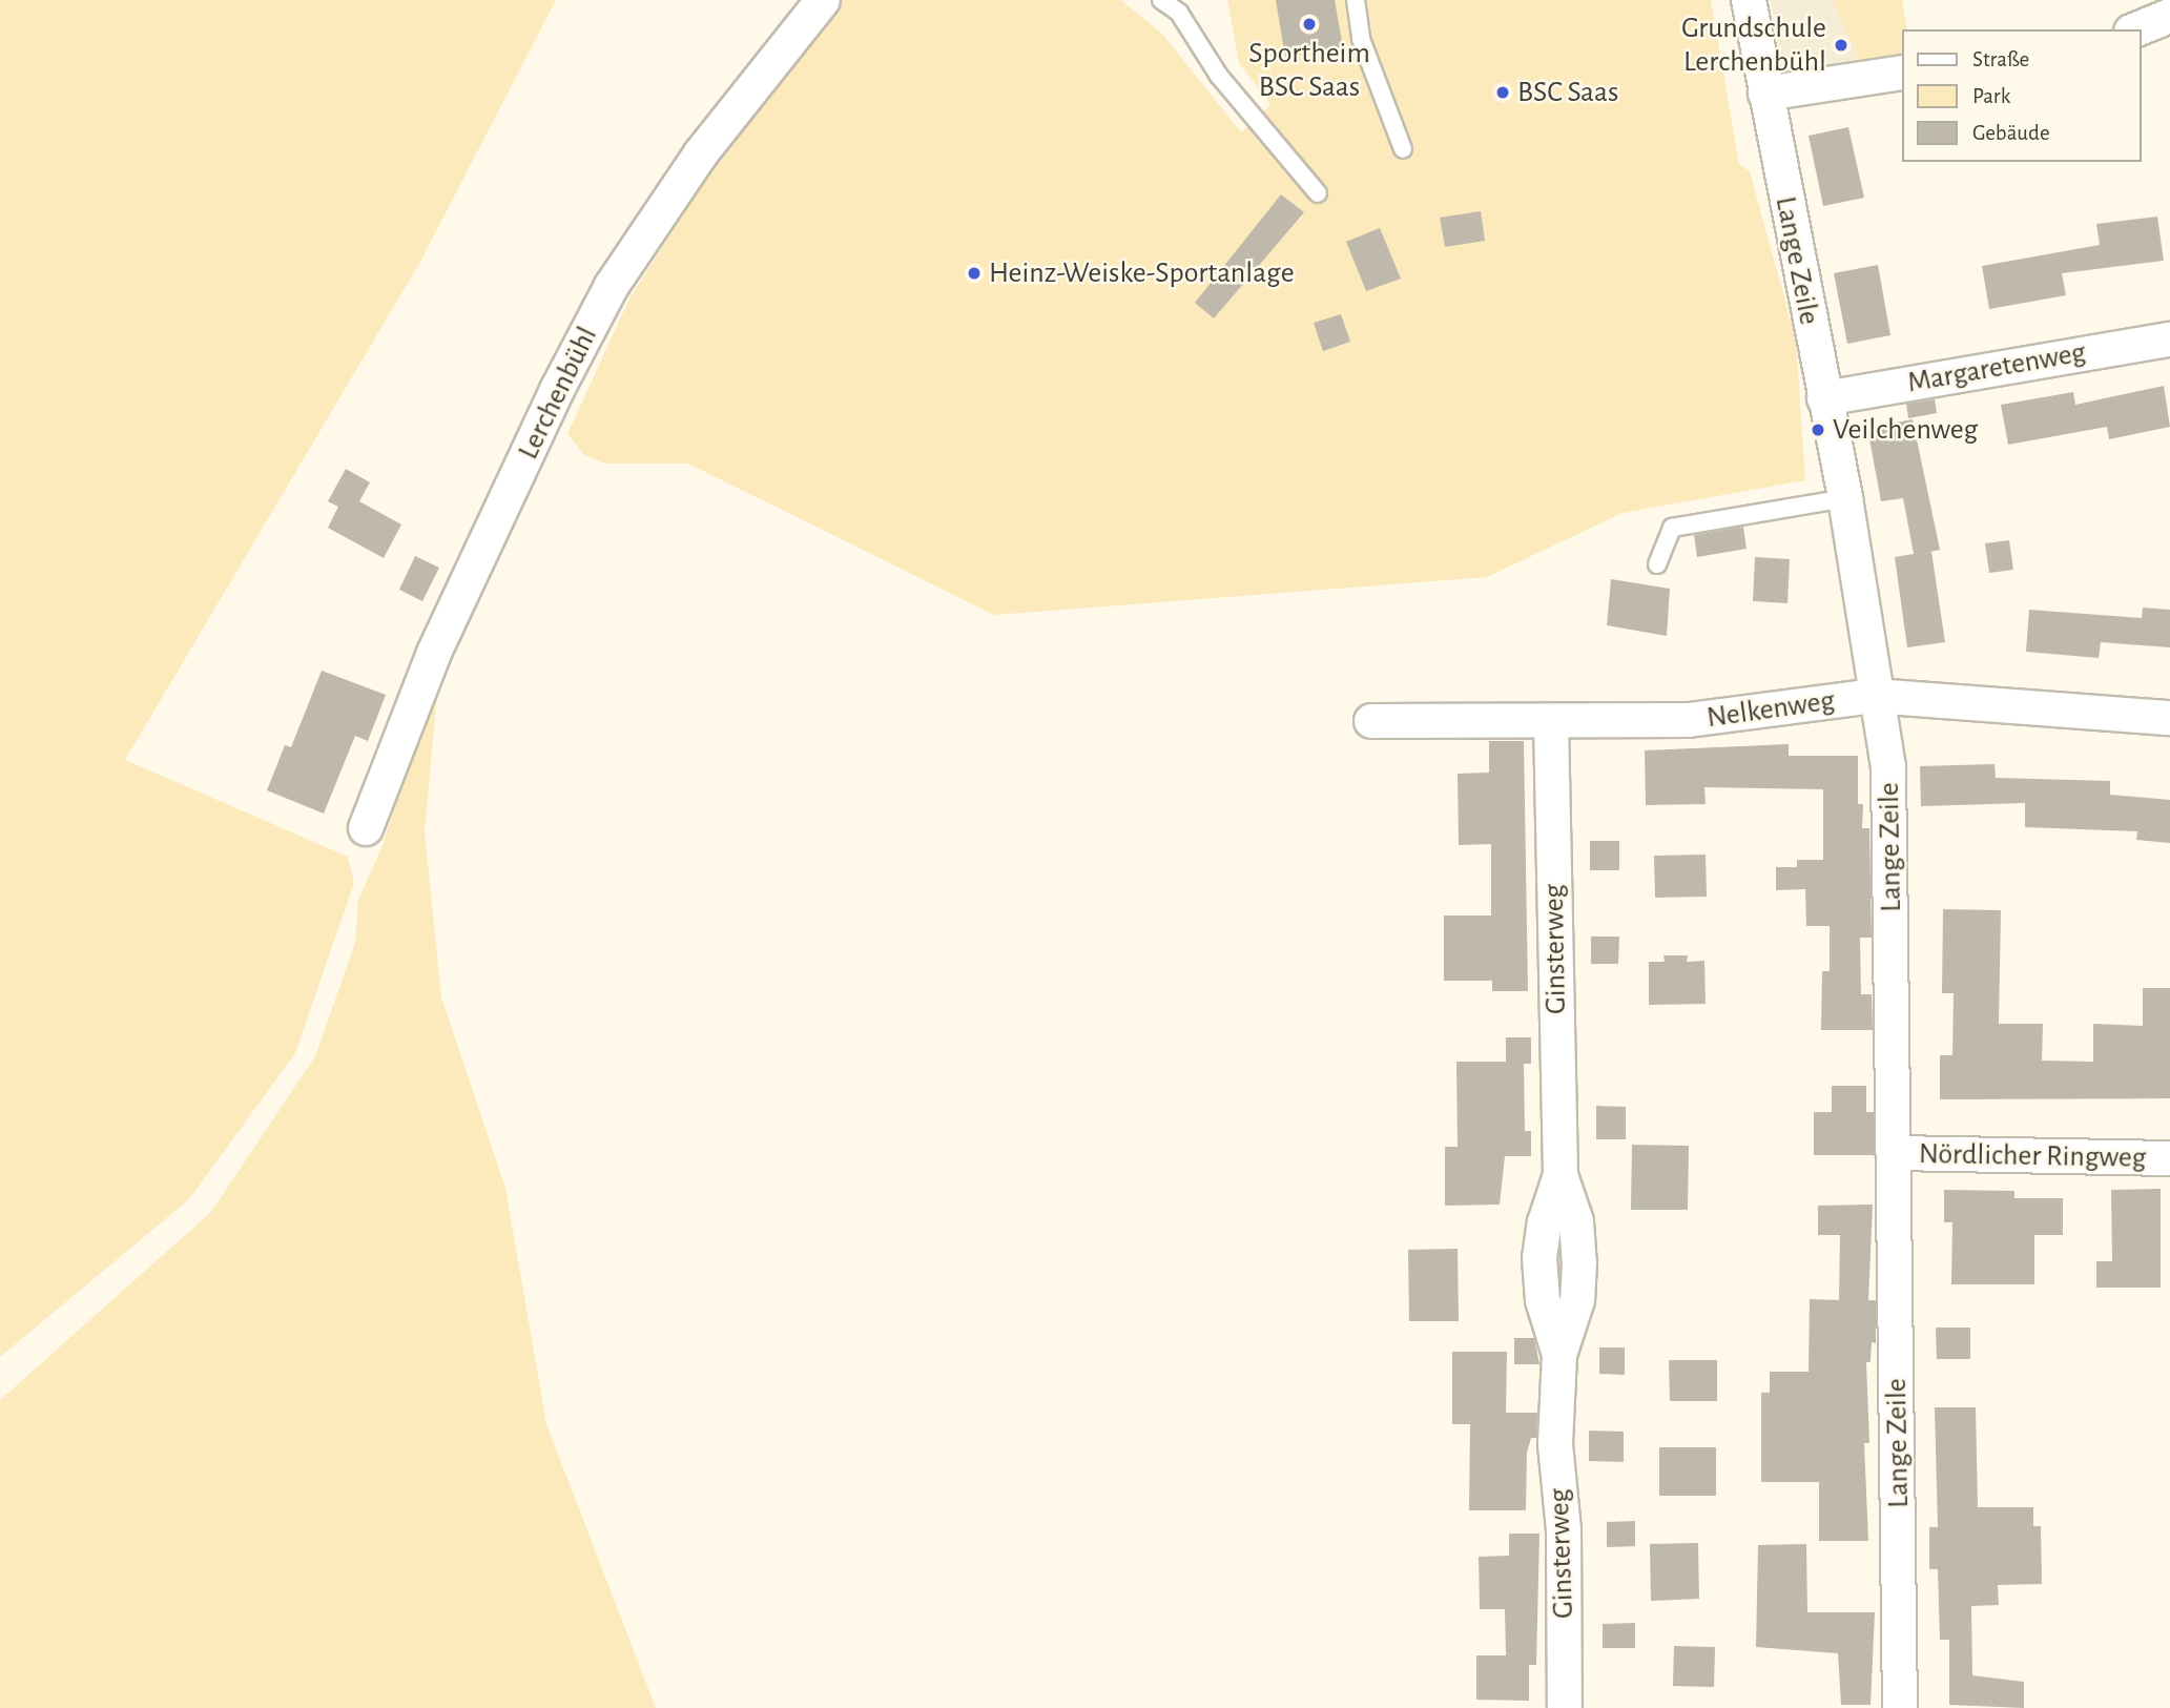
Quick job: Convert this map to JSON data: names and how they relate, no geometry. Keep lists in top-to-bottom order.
{
  "streets": {
    "street": [
      "Lange Zeile",
      "Margaretenweg",
      "Lerchenbühl",
      "Nelkenweg",
      "Ginsterweg",
      "Nördlicher Ringweg"
    ]
  },
  "crossings": [
    ["Lange Zeile", "Margaretenweg"],
    ["Lange Zeile", "Nelkenweg"],
    ["Lange Zeile", "Nördlicher Ringweg"],
    ["Nelkenweg", "Ginsterweg"]
  ],
  "places": [
    "Sportheim BSC Saas",
    "Grundschule Lerchenbühl",
    "BSC Saas",
    "Heinz-Weiske-Sportanlage",
    "Veilchenweg"
  ],
  "legend": ["Straße", "Park", "Gebäude"]
}
